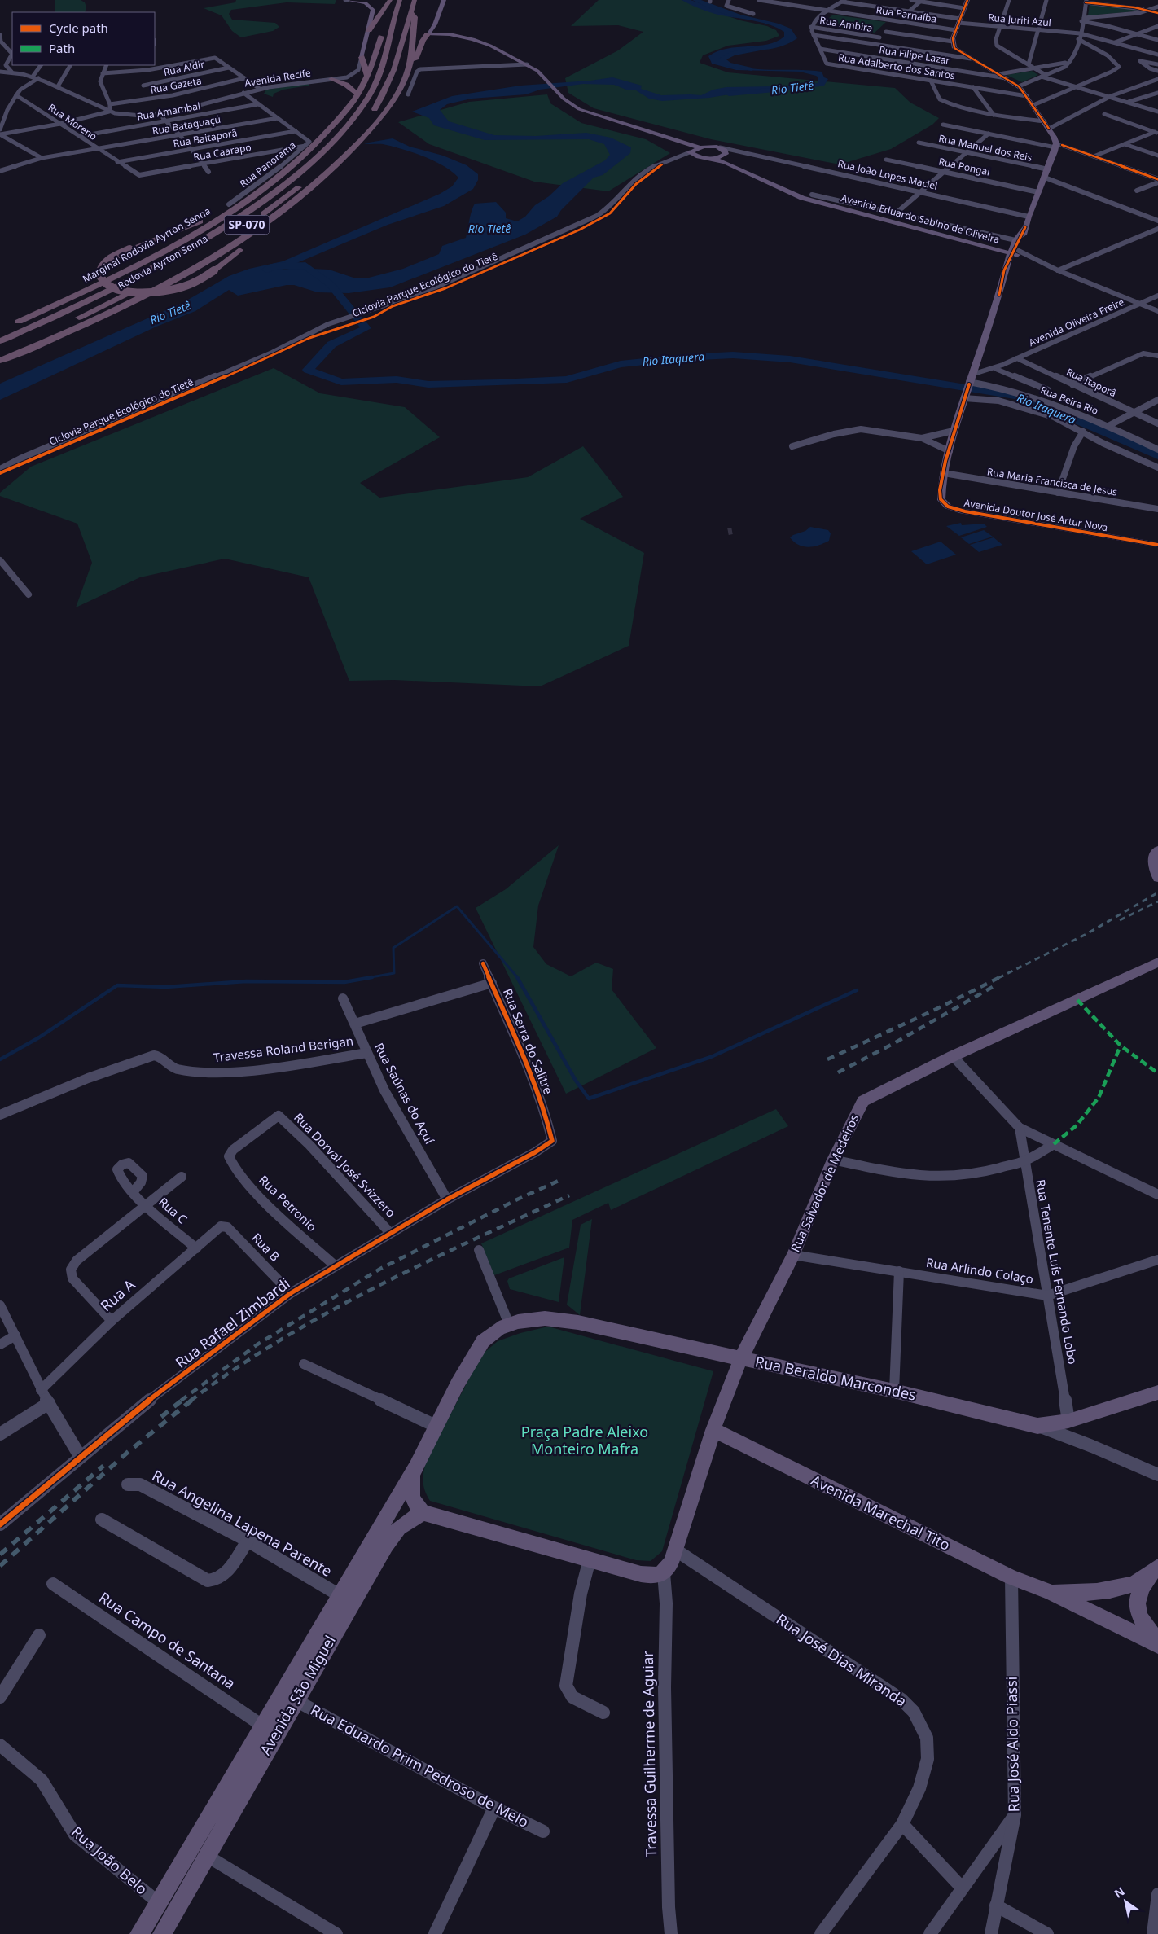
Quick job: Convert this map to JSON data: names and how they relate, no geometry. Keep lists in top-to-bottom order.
{
  "streets": {
    "highway": ["SP-070", "Marginal Rodovia Ayrton Senna", "Rodovia Ayrton Senna"],
    "main road": [
      "Avenida Recife",
      "Avenida Eduardo Sabino de Oliveira",
      "Avenida Doutor José Artur Nova",
      "Rua Salvador de Medeiros",
      "Rua Beraldo Marcondes",
      "Avenida Marechal Tito",
      "Avenida São Miguel"
    ],
    "street": [
      "Rua Parnaíba",
      "Rua Juriti Azul",
      "Rua Ambira",
      "Rua Filipe Lazar",
      "Rua Adalberto dos Santos",
      "Rua Aldir",
      "Rua Gazeta",
      "Rua Amambal",
      "Rua Moreno",
      "Rua Bataguaçú",
      "Rua Baitaporã",
      "Rua Manuel dos Reis",
      "Rua Caarapo",
      "Rua Panorama",
      "Rua Pongai",
      "Rua João Lopes Maciel",
      "Avenida Oliveira Freire",
      "Rua Itaporâ",
      "Rua Beira Rio",
      "Rua Maria Francisca de Jesus",
      "Rua Serra do Salitre",
      "Travessa Roland Berigan",
      "Rua Saúnas do Açuí",
      "Rua Dorval José Svizzero",
      "Rua Petronio",
      "Rua C",
      "Rua B",
      "Rua Arlindo Colaço",
      "Rua Tenente Luís Fernando Lobo",
      "Rua A",
      "Rua Rafael Zimbardi",
      "Rua Angelina Lapena Parente",
      "Rua Campo de Santana",
      "Rua José Dias Miranda",
      "Rua José Aldo Piassi",
      "Travessa Guilherme de Aguiar",
      "Rua Eduardo Prim Pedroso de Melo",
      "Rua João Belo"
    ],
    "cycle path": ["Ciclovia Parque Ecológico do Tietê"]
  },
  "crossings": [
    ["Rua Ambira", "Rua Adalberto dos Santos"],
    ["Rua Filipe Lazar", "Rua Adalberto dos Santos"],
    ["Avenida Recife", "Rua Panorama"],
    ["Rua Amambal", "Rua Moreno"],
    ["Rua Amambal", "Rua Panorama"],
    ["Rua Moreno", "Rua Bataguaçú"],
    ["Rua Moreno", "Rua Baitaporã"],
    ["Rua Moreno", "Rua Caarapo"],
    ["Rua Bataguaçú", "Rua Panorama"],
    ["Rua Baitaporã", "Rua Panorama"],
    ["Rua Manuel dos Reis", "Avenida Doutor José Artur Nova"],
    ["Rua Caarapo", "Rua Panorama"],
    ["Rua Pongai", "Avenida Doutor José Artur Nova"],
    ["Rua João Lopes Maciel", "Avenida Eduardo Sabino de Oliveira"],
    ["Rua João Lopes Maciel", "Avenida Doutor José Artur Nova"],
    ["Avenida Eduardo Sabino de Oliveira", "Avenida Oliveira Freire"],
    ["Avenida Eduardo Sabino de Oliveira", "Avenida Doutor José Artur Nova"],
    ["Avenida Oliveira Freire", "Rua Itaporâ"],
    ["Avenida Oliveira Freire", "Rua Beira Rio"],
    ["Avenida Oliveira Freire", "Avenida Doutor José Artur Nova"],
    ["Rua Beira Rio", "Avenida Doutor José Artur Nova"],
    ["Rua Maria Francisca de Jesus", "Avenida Doutor José Artur Nova"],
    ["Rua Serra do Salitre", "Rua Saúnas do Açuí"],
    ["Rua Serra do Salitre", "Rua Rafael Zimbardi"],
    ["Travessa Roland Berigan", "Rua Saúnas do Açuí"],
    ["Rua Saúnas do Açuí", "Rua Rafael Zimbardi"],
    ["Rua Dorval José Svizzero", "Rua Petronio"],
    ["Rua Dorval José Svizzero", "Rua Rafael Zimbardi"],
    ["Rua Salvador de Medeiros", "Rua Arlindo Colaço"],
    ["Rua Salvador de Medeiros", "Rua Beraldo Marcondes"],
    ["Rua Salvador de Medeiros", "Avenida Marechal Tito"],
    ["Rua Petronio", "Rua Rafael Zimbardi"],
    ["Rua C", "Rua A"],
    ["Rua B", "Rua A"],
    ["Rua B", "Rua Rafael Zimbardi"],
    ["Rua Arlindo Colaço", "Rua Tenente Luís Fernando Lobo"],
    ["Rua Tenente Luís Fernando Lobo", "Rua Beraldo Marcondes"],
    ["Rua Beraldo Marcondes", "Avenida São Miguel"],
    ["Avenida Marechal Tito", "Rua José Aldo Piassi"],
    ["Rua Angelina Lapena Parente", "Avenida São Miguel"],
    ["Rua Campo de Santana", "Avenida São Miguel"],
    ["Avenida São Miguel", "Rua Eduardo Prim Pedroso de Melo"],
    ["Avenida São Miguel", "Rua João Belo"]
  ],
  "water": ["Rio Tietê", "Rio Itaquera"],
  "parks": ["Praça Padre Aleixo Monteiro Mafra"],
  "legend": ["Cycle path", "Path"],
  "north": "top left"
}
